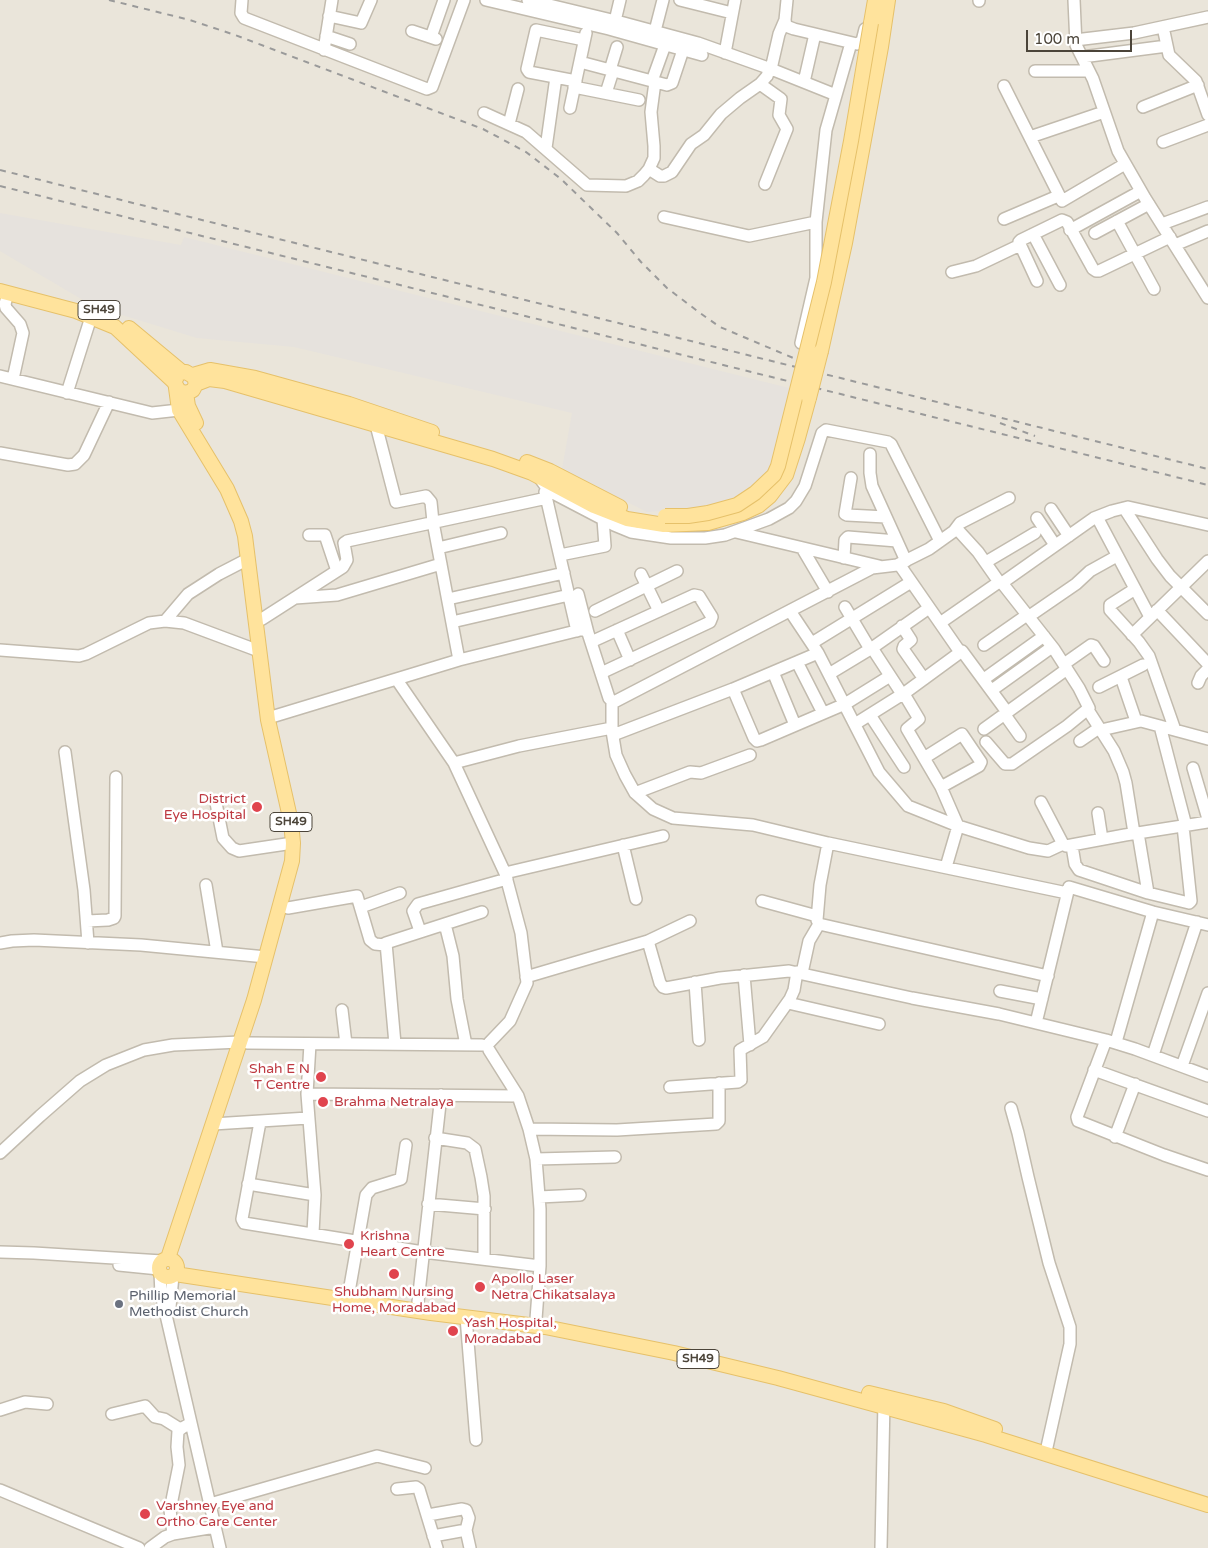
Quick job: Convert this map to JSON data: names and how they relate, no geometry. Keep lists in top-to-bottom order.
{
  "streets": {
    "main road": ["SH49"]
  },
  "places": [
    "District Eye Hospital",
    "Shah E N T Centre",
    "Brahma Netralaya",
    "Krishna Heart Centre",
    "Shubham Nursing Home, Moradabad",
    "Apollo Laser Netra Chikatsalaya",
    "Phillip Memorial Methodist Church",
    "Yash Hospital, Moradabad",
    "Varshney Eye and Ortho Care Center"
  ],
  "scale_bar": "100 m"
}
